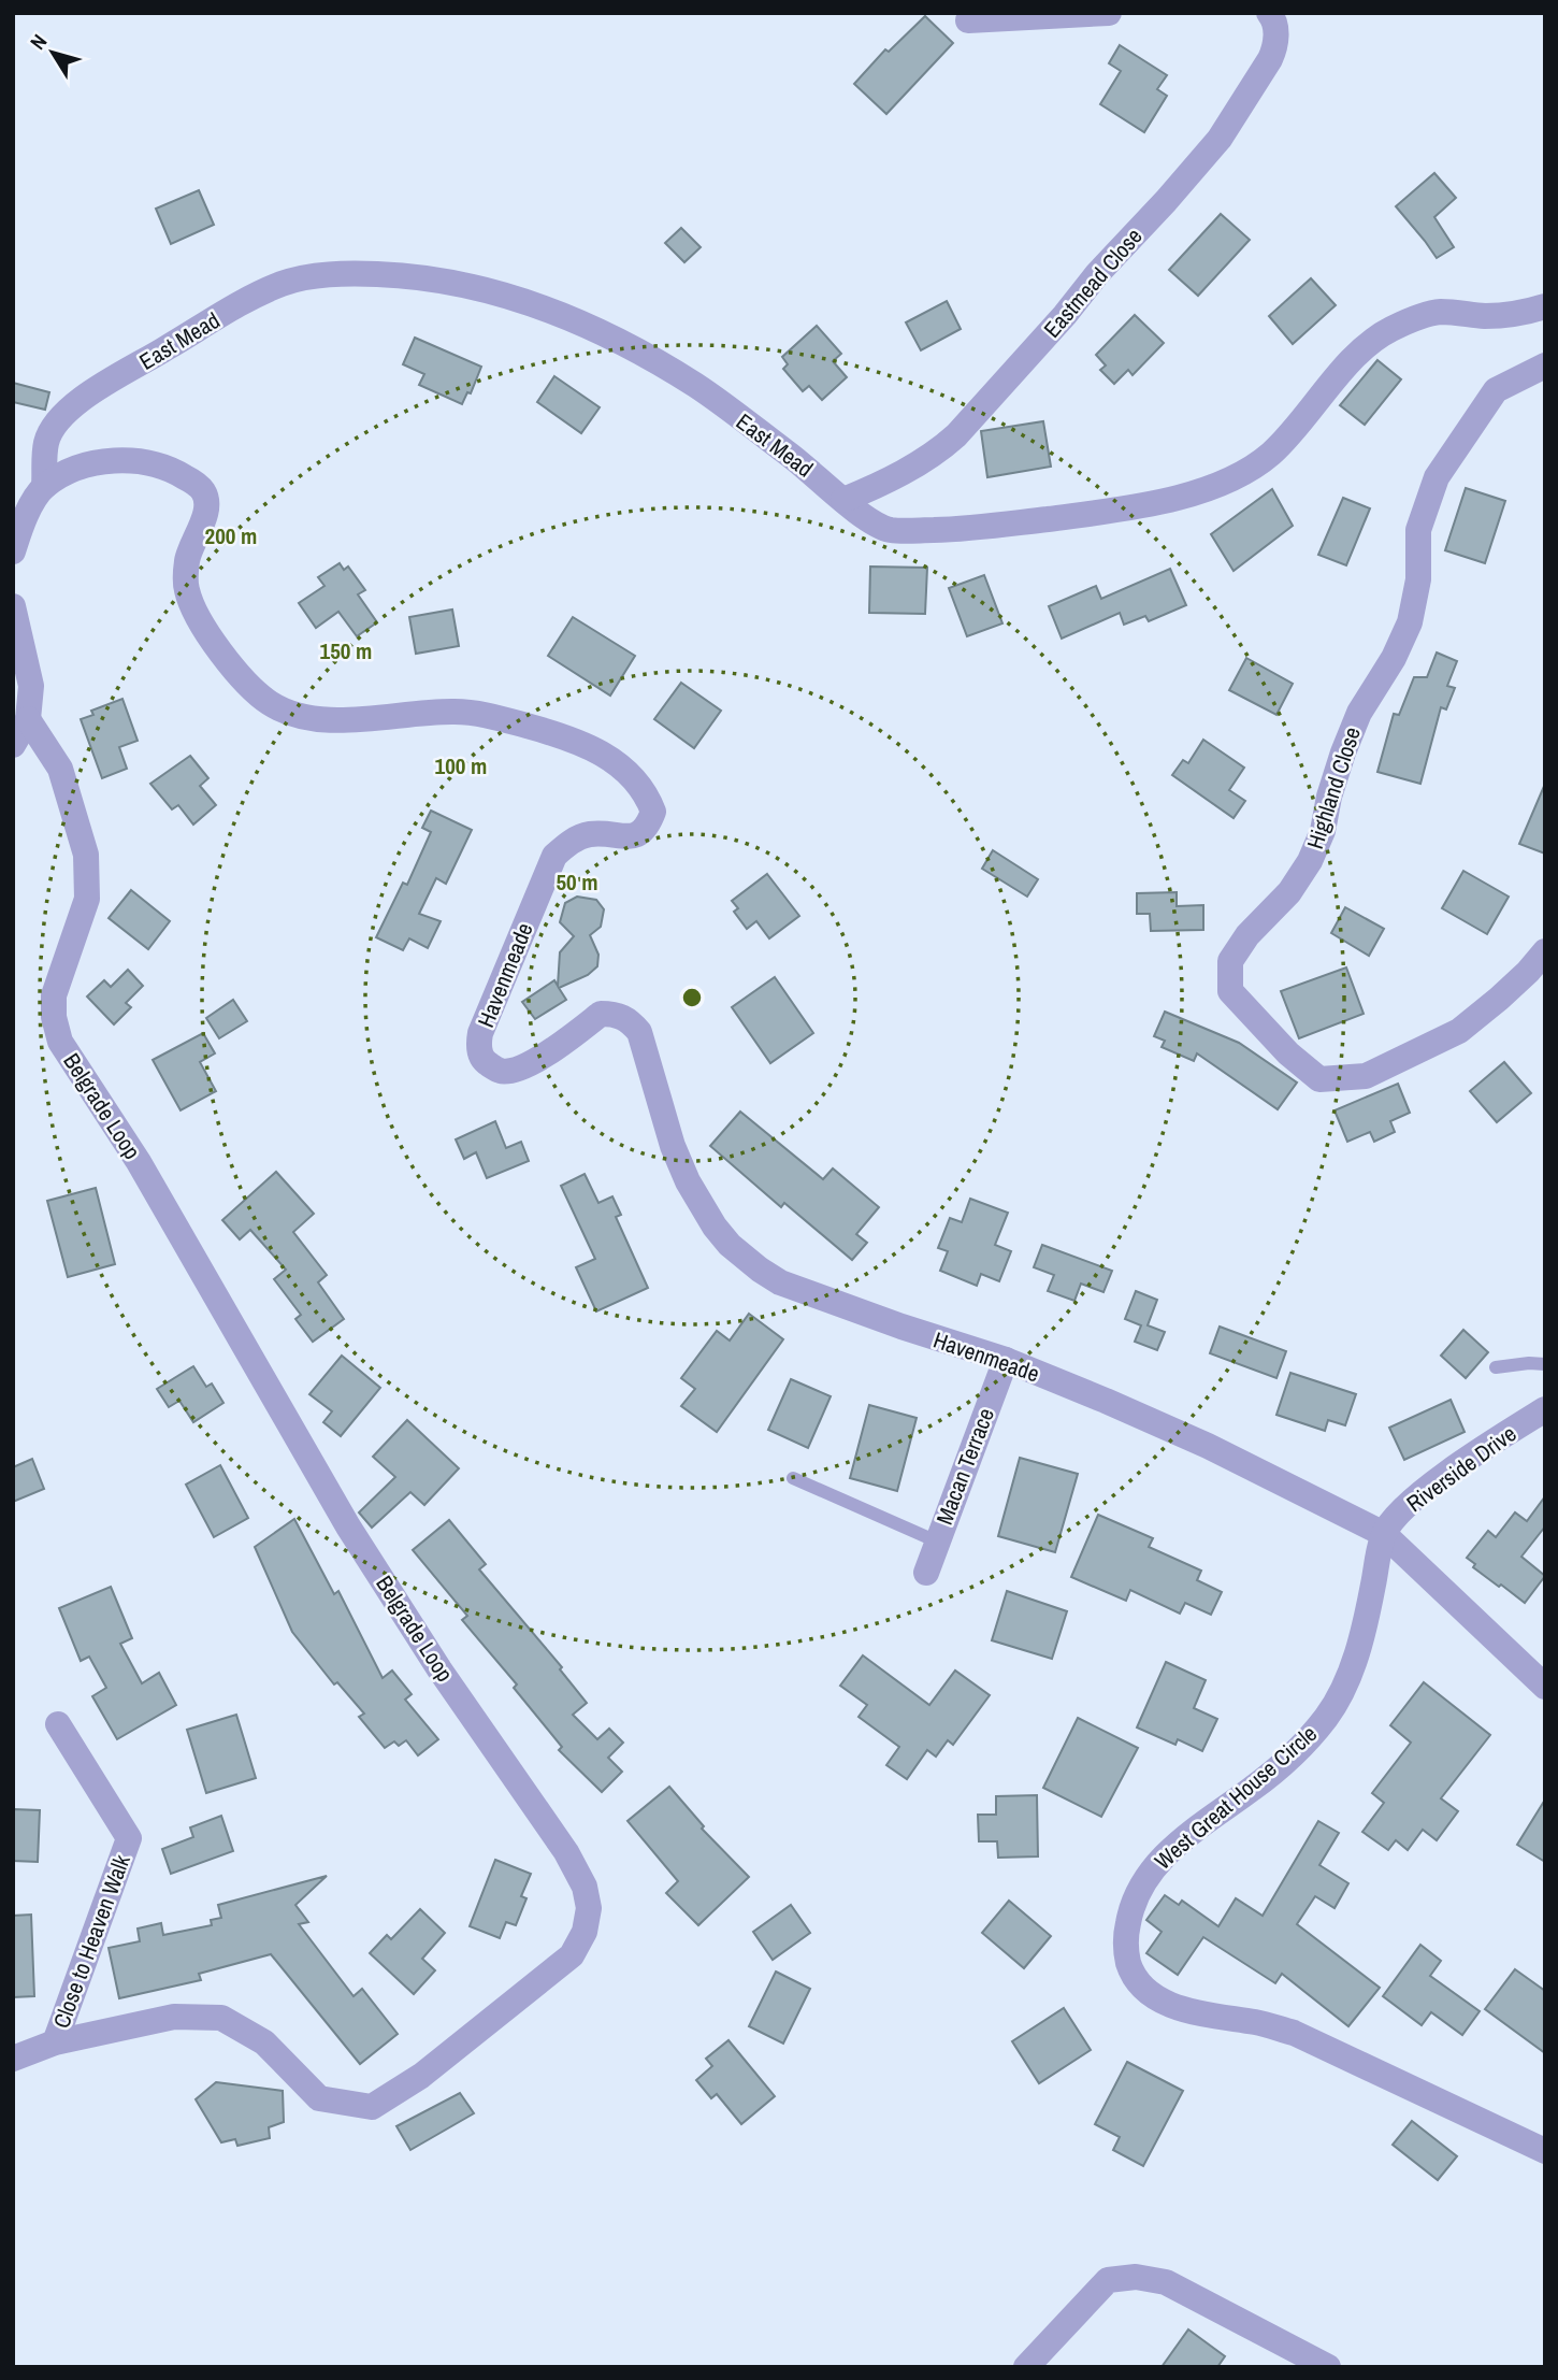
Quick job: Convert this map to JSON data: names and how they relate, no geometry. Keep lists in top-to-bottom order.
{
  "streets": {
    "street": [
      "Eastmead Close",
      "East Mead",
      "Highland Close",
      "Havenmeade",
      "Belgrade Loop",
      "Macan Terrace",
      "Riverside Drive",
      "West Great House Circle",
      "Close to Heaven Walk"
    ]
  },
  "crossings": [
    ["Eastmead Close", "East Mead"],
    ["East Mead", "Havenmeade"],
    ["Havenmeade", "Macan Terrace"],
    ["Havenmeade", "Riverside Drive"],
    ["Havenmeade", "West Great House Circle"],
    ["Belgrade Loop", "Close to Heaven Walk"],
    ["Riverside Drive", "West Great House Circle"]
  ],
  "north": "top left",
  "rings": [
    "200 m",
    "150 m",
    "100 m",
    "50 m"
  ]
}
